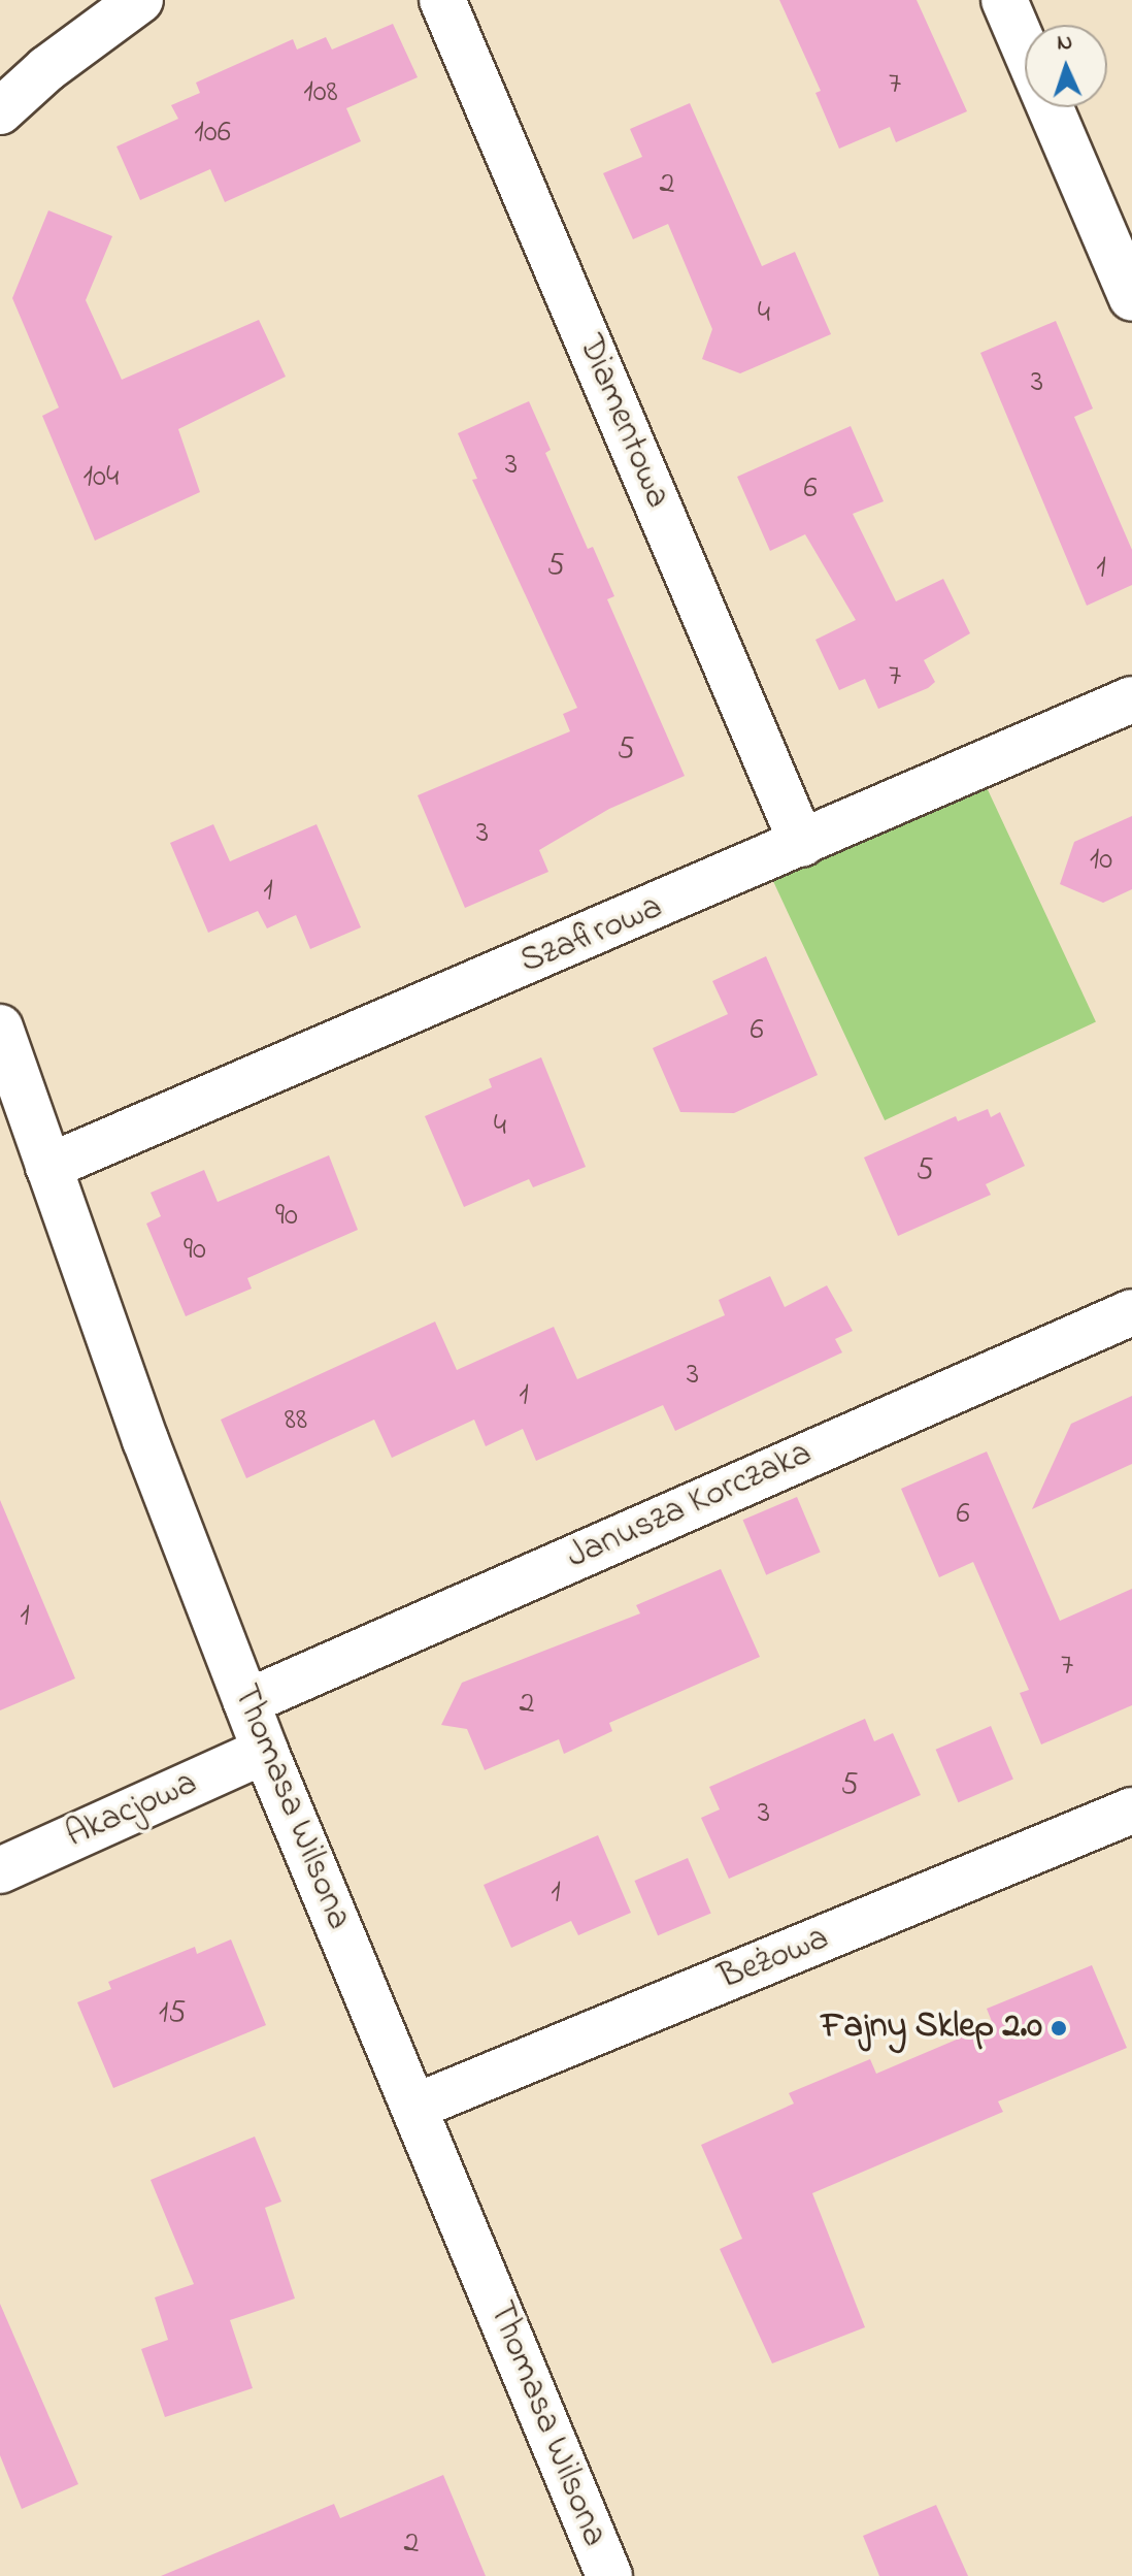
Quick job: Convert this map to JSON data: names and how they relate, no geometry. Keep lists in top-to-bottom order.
{
  "streets": {
    "street": [
      "Diamentowa",
      "Szafirowa",
      "Janusza Korczaka",
      "Thomasa Wilsona",
      "Akacjowa",
      "Beżowa"
    ]
  },
  "crossings": [
    ["Diamentowa", "Szafirowa"],
    ["Szafirowa", "Thomasa Wilsona"],
    ["Janusza Korczaka", "Thomasa Wilsona"],
    ["Thomasa Wilsona", "Akacjowa"],
    ["Thomasa Wilsona", "Beżowa"]
  ],
  "places": ["Fajny Sklep 2.0"],
  "house_numbers": [
    "7",
    "108",
    "106",
    "2",
    "4",
    "3",
    "3",
    "104",
    "6",
    "5",
    "1",
    "7",
    "5",
    "3",
    "10",
    "1",
    "6",
    "4",
    "5",
    "90",
    "90",
    "3",
    "1",
    "88",
    "6",
    "1",
    "7",
    "2",
    "5",
    "3",
    "1",
    "15",
    "2"
  ],
  "north": "top"
}
